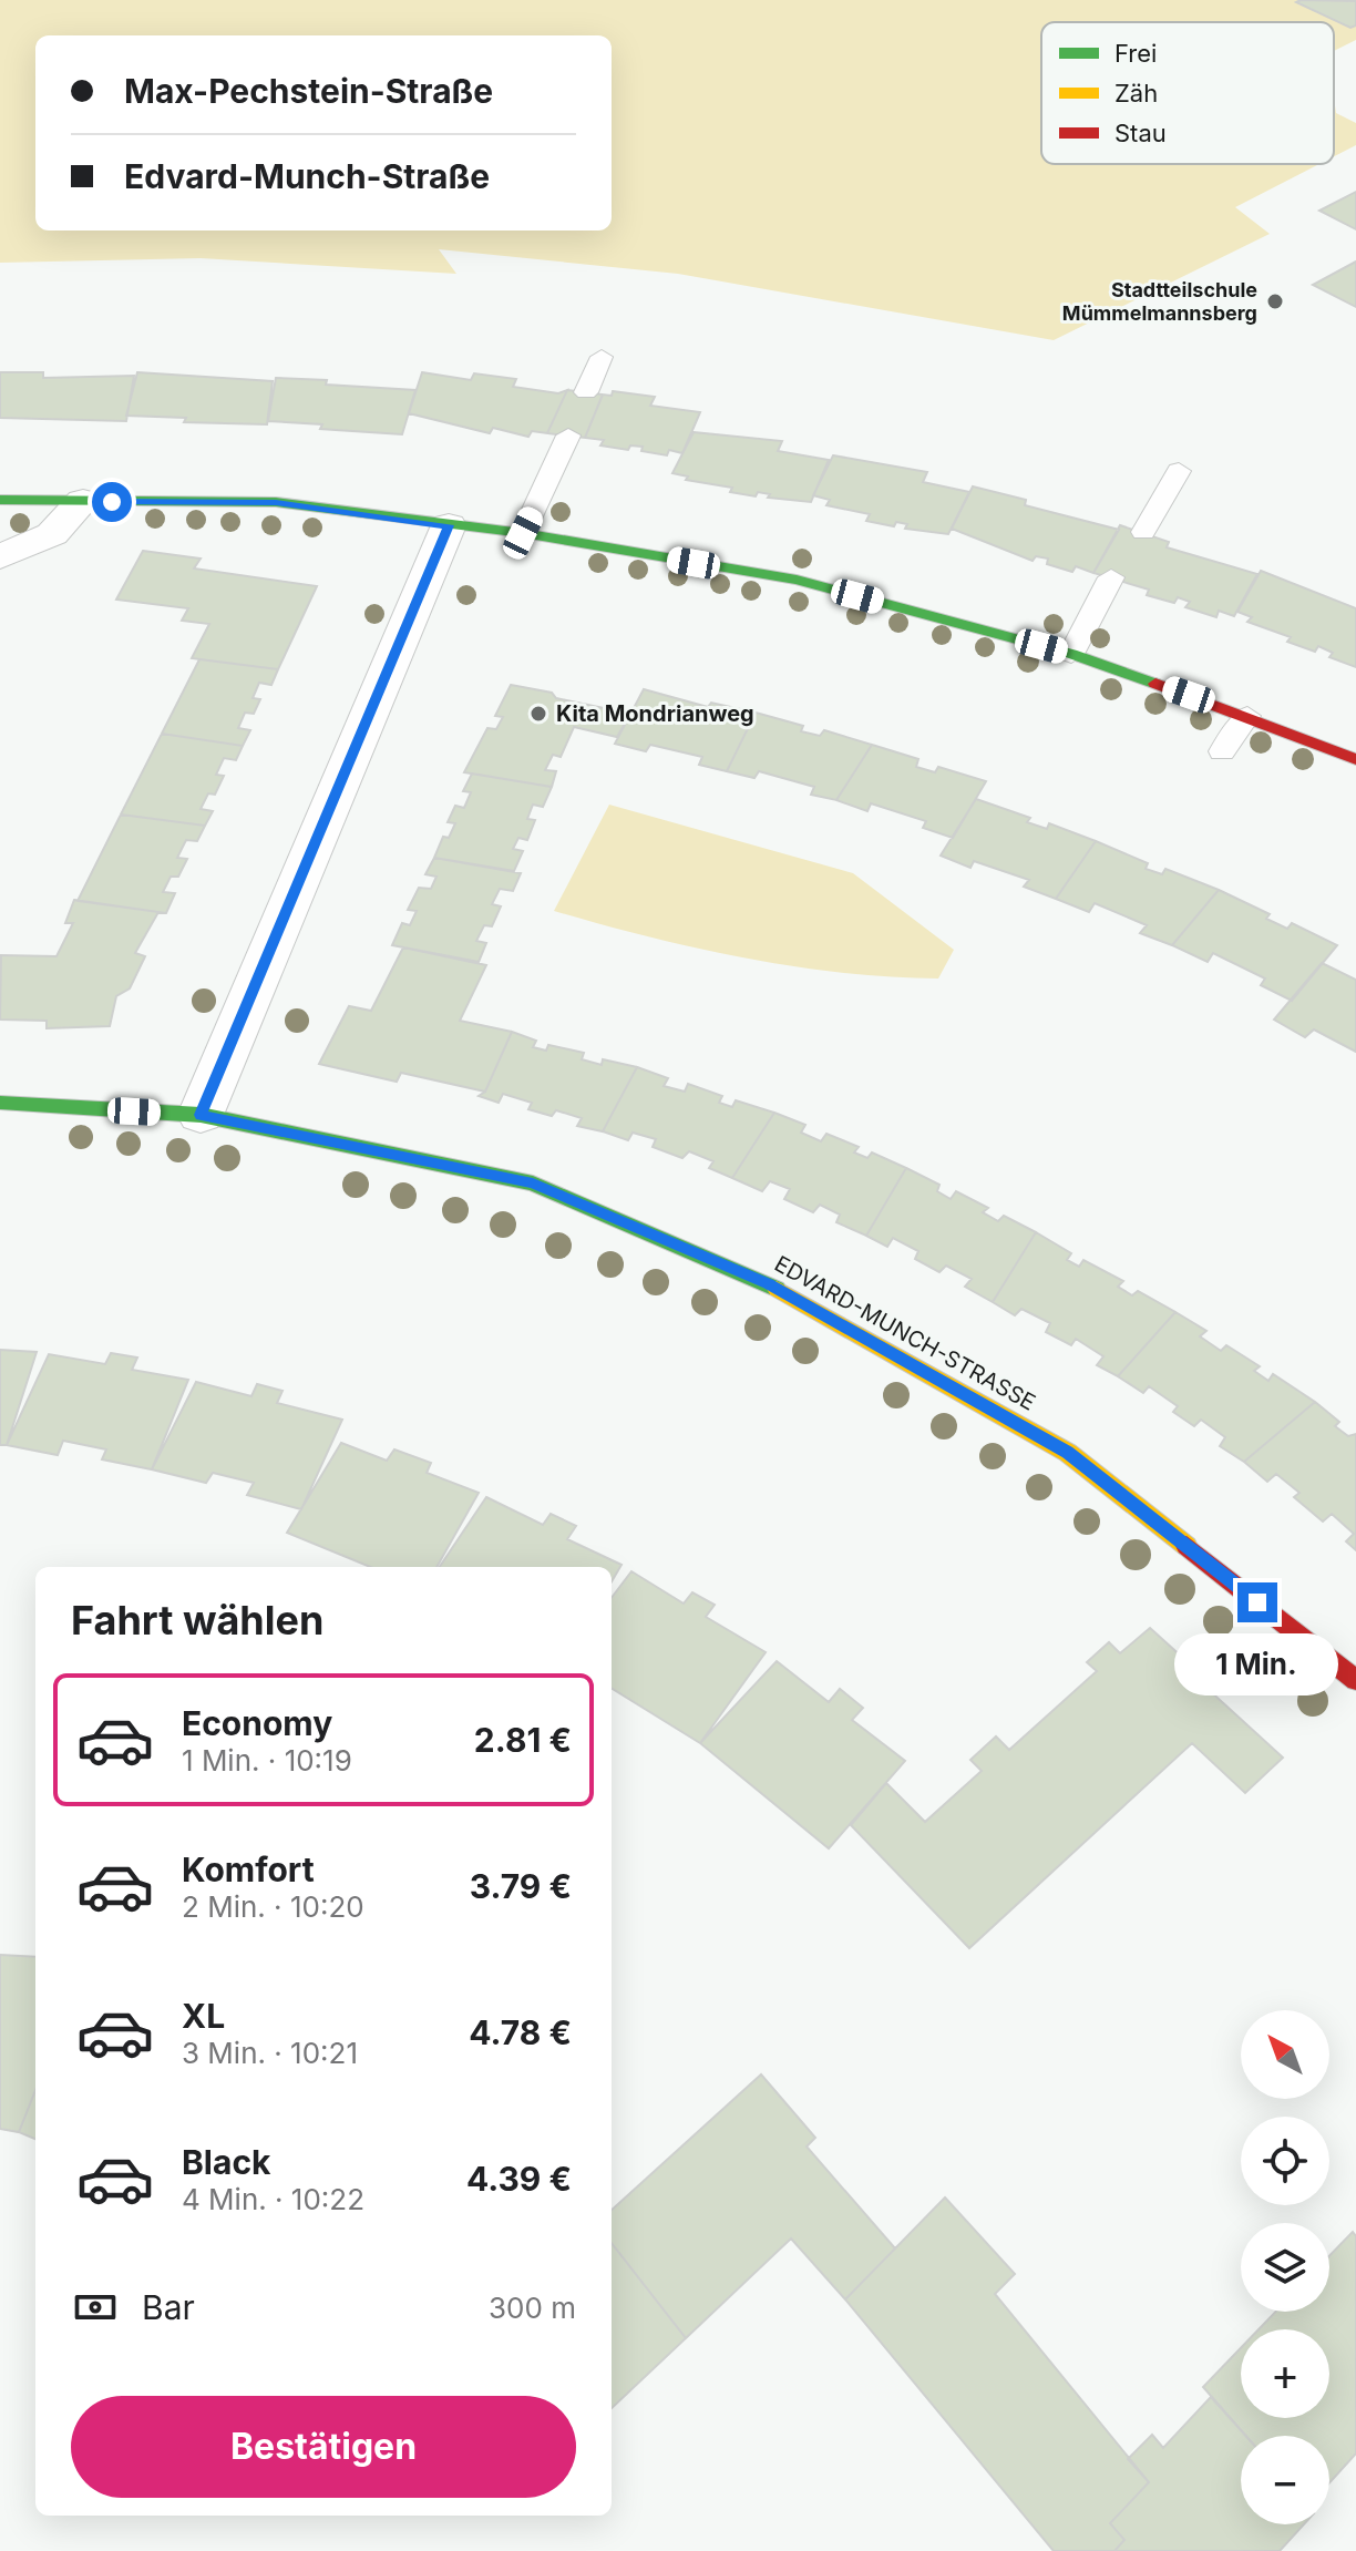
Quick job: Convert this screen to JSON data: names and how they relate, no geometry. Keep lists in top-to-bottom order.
{
  "streets": {
    "street": ["EDVARD-MUNCH-STRASSE"]
  },
  "places": ["Stadtteilschule Mümmelmannsberg", "Kita Mondrianweg"],
  "legend": ["Frei", "Zäh", "Stau"],
  "north": "top left",
  "page": {
    "banner": ["Max-Pechstein-Straße", "Edvard-Munch-Straße"],
    "heading": "Fahrt wählen",
    "bubble": "1 Min.",
    "list": [
      {
        "name": "Economy",
        "note": "1 Min. · 10:19",
        "value": "2.81 €"
      },
      {
        "name": "Komfort",
        "note": "2 Min. · 10:20",
        "value": "3.79 €"
      },
      {
        "name": "XL",
        "note": "3 Min. · 10:21",
        "value": "4.78 €"
      },
      {
        "name": "Black",
        "note": "4 Min. · 10:22",
        "value": "4.39 €"
      }
    ],
    "map_buttons": ["+", "−"],
    "pay": ["Bar", "300 m"],
    "buttons": "Bestätigen"
  }
}
